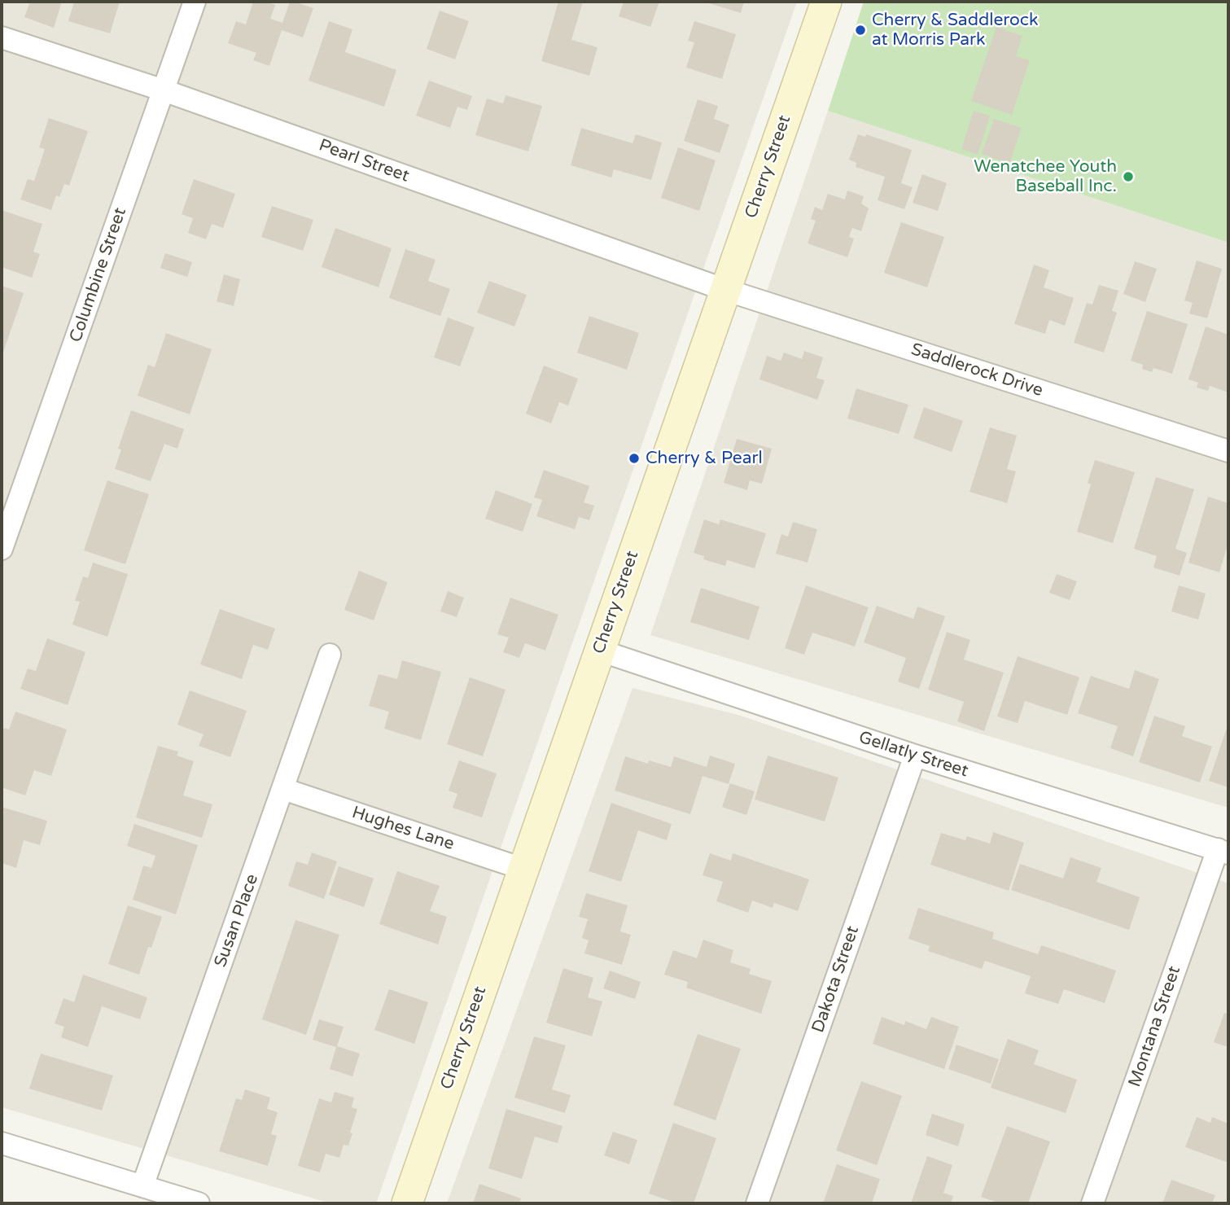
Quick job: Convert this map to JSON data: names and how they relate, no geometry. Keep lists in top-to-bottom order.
{
  "streets": {
    "main road": ["Cherry Street"],
    "street": [
      "Pearl Street",
      "Columbine Street",
      "Saddlerock Drive",
      "Gellatly Street",
      "Hughes Lane",
      "Susan Place",
      "Dakota Street",
      "Montana Street"
    ]
  },
  "crossings": [
    ["Pearl Street", "Cherry Street"],
    ["Pearl Street", "Columbine Street"],
    ["Pearl Street", "Saddlerock Drive"],
    ["Cherry Street", "Saddlerock Drive"],
    ["Cherry Street", "Gellatly Street"],
    ["Cherry Street", "Hughes Lane"],
    ["Gellatly Street", "Dakota Street"],
    ["Gellatly Street", "Montana Street"],
    ["Hughes Lane", "Susan Place"]
  ],
  "places": ["Cherry & Saddlerock at Morris Park", "Wenatchee Youth Baseball Inc.", "Cherry & Pearl"]
}
